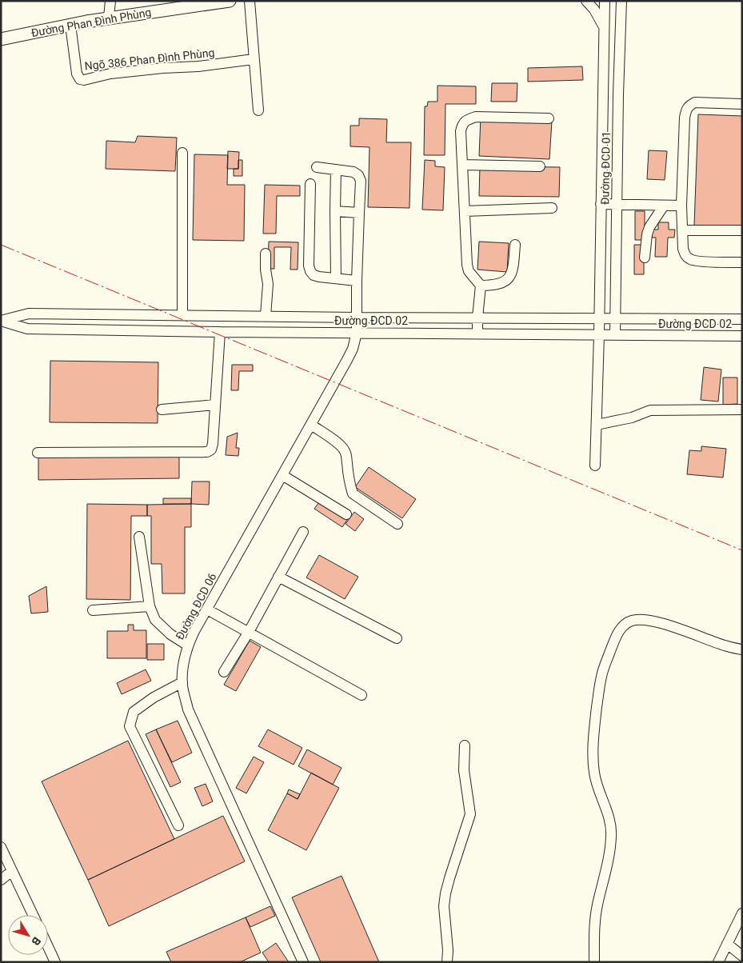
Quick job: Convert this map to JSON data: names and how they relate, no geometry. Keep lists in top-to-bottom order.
{
  "streets": {
    "main road": ["Đường Phan Đình Phùng"],
    "street": [
      "Ngõ 386 Phan Đình Phùng",
      "Đường ĐCD 01",
      "Đường ĐCD 02",
      "Đường ĐCD 06"
    ]
  },
  "crossings": [
    ["Đường Phan Đình Phùng", "Ngõ 386 Phan Đình Phùng"],
    ["Đường ĐCD 01", "Đường ĐCD 02"],
    ["Đường ĐCD 02", "Đường ĐCD 06"]
  ],
  "north": "bottom right"
}
